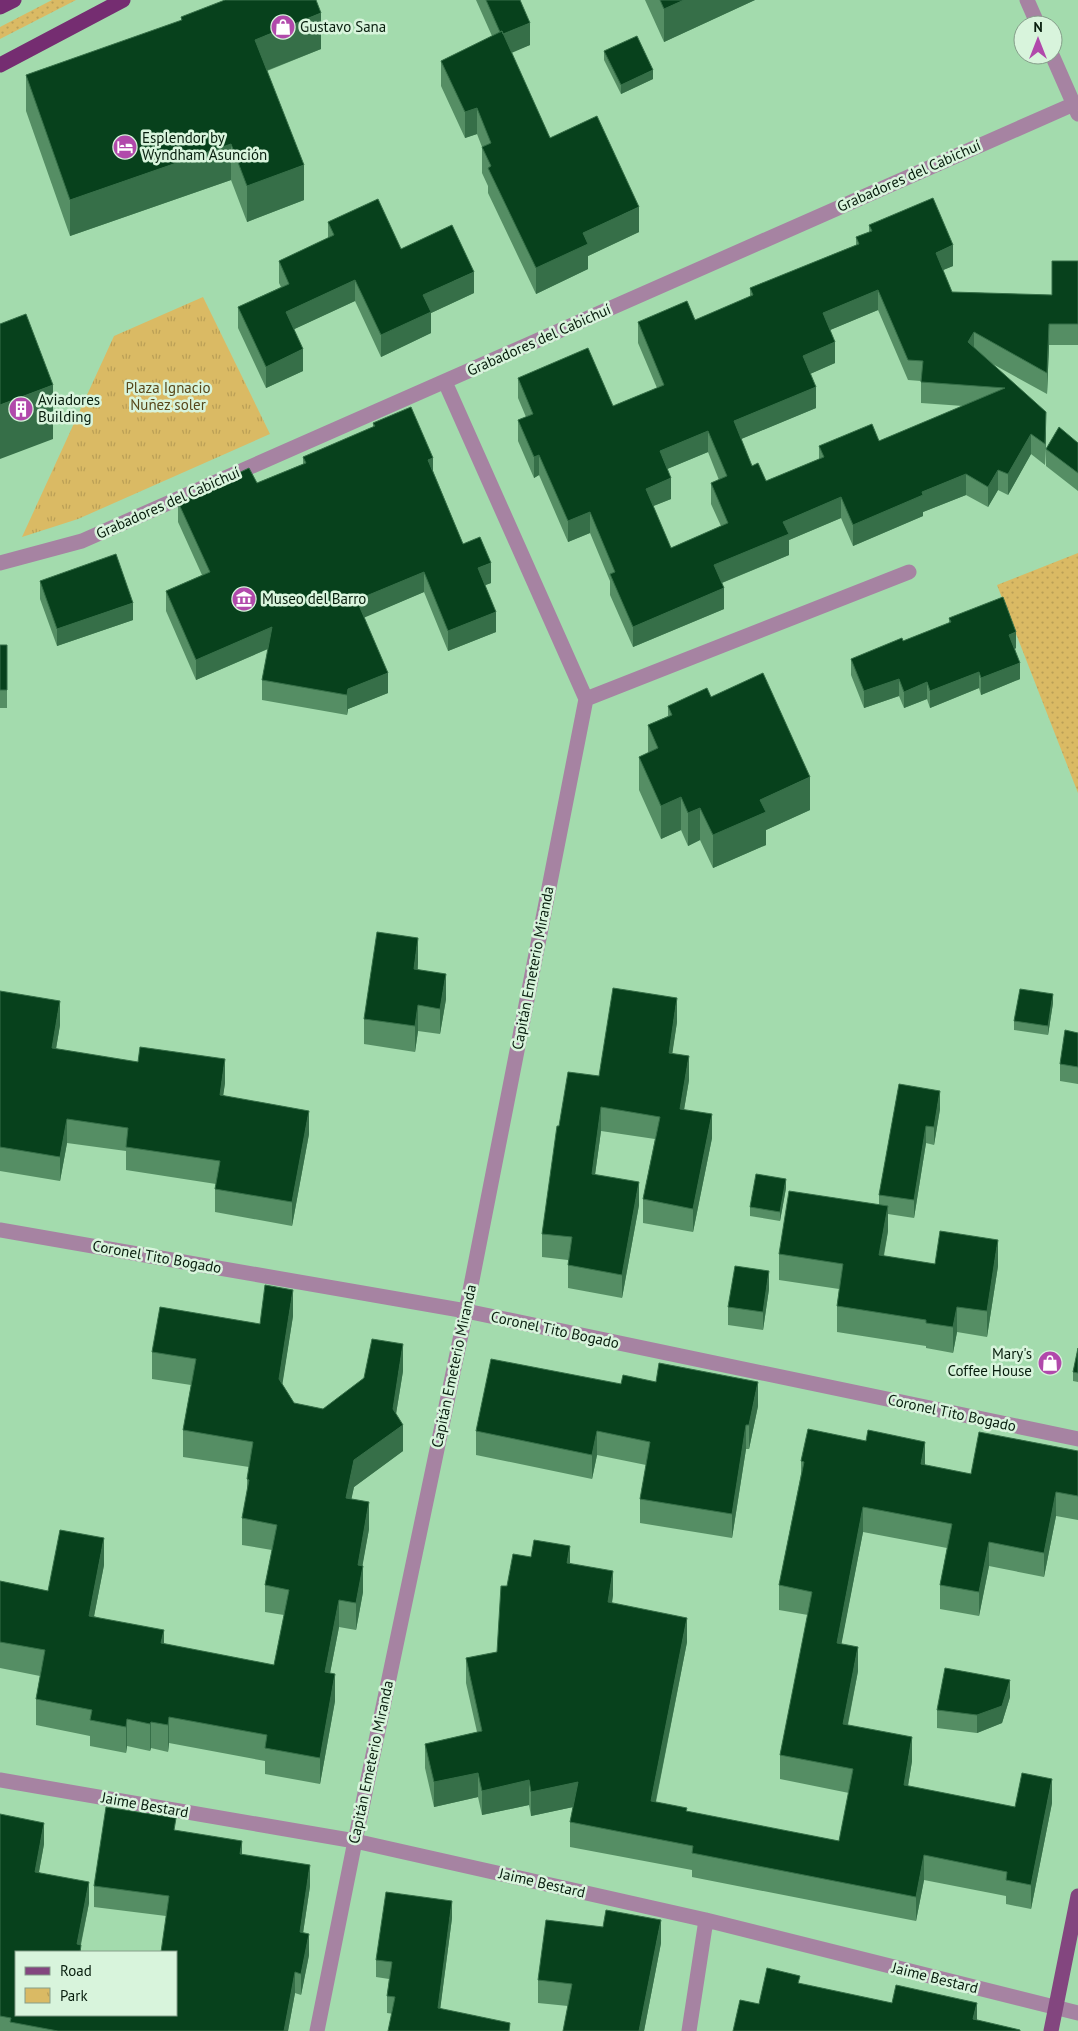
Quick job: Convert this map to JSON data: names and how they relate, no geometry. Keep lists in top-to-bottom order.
{
  "streets": {
    "street": [
      "Grabadores del Cabichuí",
      "Capitán Emeterio Miranda",
      "Coronel Tito Bogado",
      "Jaime Bestard"
    ]
  },
  "crossings": [
    ["Capitán Emeterio Miranda", "Coronel Tito Bogado"],
    ["Capitán Emeterio Miranda", "Jaime Bestard"]
  ],
  "parks": ["Plaza Ignacio Nuñez soler"],
  "places": {
    "shop": ["Gustavo Sana", "Mary's Coffee House"],
    "hotel": ["Esplendor by Wyndham Asunción"],
    "building": ["Aviadores Building"],
    "museum": ["Museo del Barro"]
  },
  "legend": ["Road", "Park"],
  "north": "top"
}
